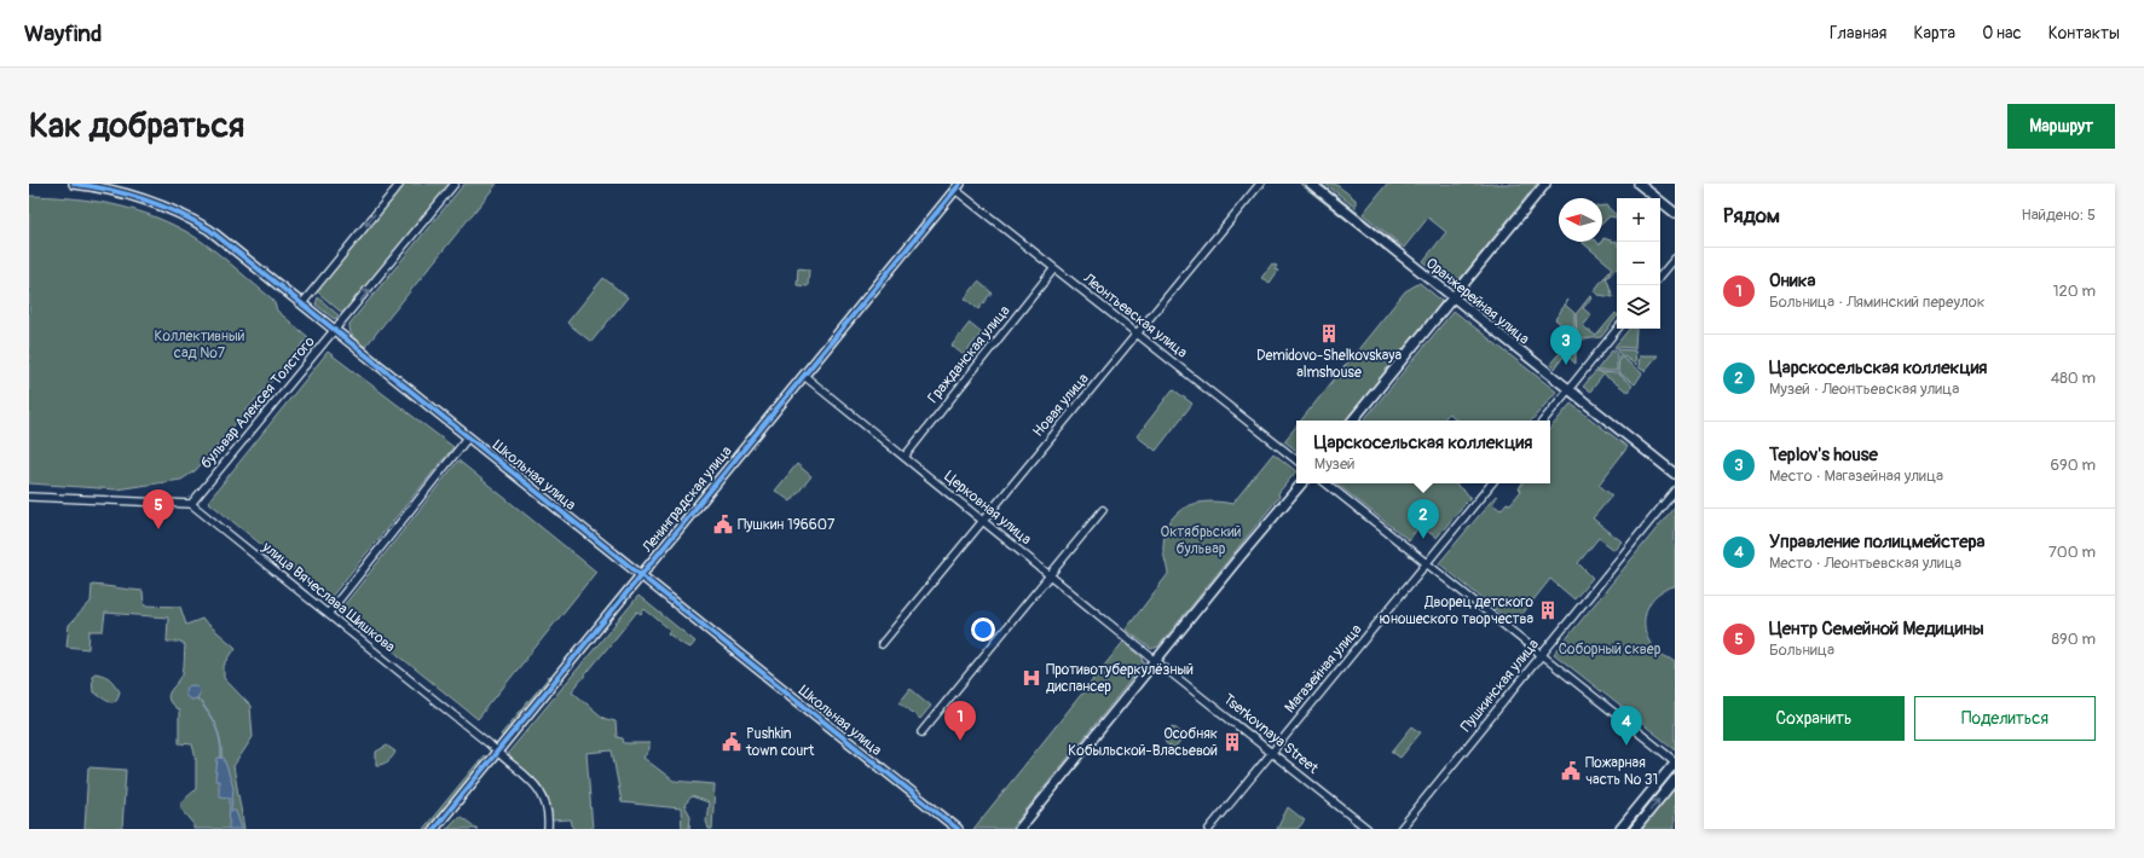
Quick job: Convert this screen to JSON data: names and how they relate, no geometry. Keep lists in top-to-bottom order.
{
  "streets": {
    "street": [
      "Оранжерейная улица",
      "Леонтьевская улица",
      "Гражданская улица",
      "бульвар Алексея Толстого",
      "Новая улица",
      "Школьная улица",
      "Ленинградская улица",
      "Церковная улица",
      "улица Вячеслава Шишкова",
      "Магазейная улица",
      "Пушкинская улица",
      "Tserkovnaya Street"
    ]
  },
  "crossings": [
    ["Леонтьевская улица", "Гражданская улица"],
    ["Леонтьевская улица", "Новая улица"],
    ["Леонтьевская улица", "Ленинградская улица"],
    ["Гражданская улица", "Церковная улица"],
    ["бульвар Алексея Толстого", "Школьная улица"],
    ["бульвар Алексея Толстого", "улица Вячеслава Шишкова"],
    ["Новая улица", "Церковная улица"],
    ["Школьная улица", "Ленинградская улица"],
    ["Ленинградская улица", "Церковная улица"],
    ["Ленинградская улица", "улица Вячеслава Шишкова"],
    ["Церковная улица", "Tserkovnaya Street"],
    ["Магазейная улица", "Tserkovnaya Street"]
  ],
  "parks": ["Коллективный сад №7", "Октябрьский бульвар", "Соборный сквер"],
  "places": {
    "building": ["Demidovo-Shelkovskaya almshouse", "Дворец детского юношеского творчества", "Особняк Кобыльской-Власьевой"],
    "public building": ["Пушкин 196607", "Pushkin town court", "Пожарная часть № 31"],
    "hospital": ["Противотуберкулёзный диспансер"]
  },
  "north": "left",
  "page": {
    "header": "Wayfind",
    "nav": [
      "Главная",
      "Карта",
      "О нас",
      "Контакты"
    ],
    "buttons": [
      "Маршрут",
      ["Сохранить", "Поделиться"]
    ],
    "title": "Как добраться",
    "heading": ["Рядом", "Найдено: 5"],
    "map_buttons": ["+", "−"],
    "list": [
      {
        "mark": "1",
        "name": "Оника",
        "note": "Больница · Ляминский переулок",
        "value": "120 m"
      },
      {
        "mark": "2",
        "name": "Царскосельская коллекция",
        "note": "Музей · Леонтьевская улица",
        "value": "480 m"
      },
      {
        "mark": "3",
        "name": "Teplov's house",
        "note": "Место · Магазейная улица",
        "value": "690 m"
      },
      {
        "mark": "4",
        "name": "Управление полицмейстера",
        "note": "Место · Леонтьевская улица",
        "value": "700 m"
      },
      {
        "mark": "5",
        "name": "Центр Семейной Медицины",
        "note": "Больница",
        "value": "890 m"
      }
    ],
    "pins": [
      "3",
      "5",
      "2",
      "1",
      "4"
    ],
    "popup": ["Царскосельская коллекция", "Музей"]
  }
}
